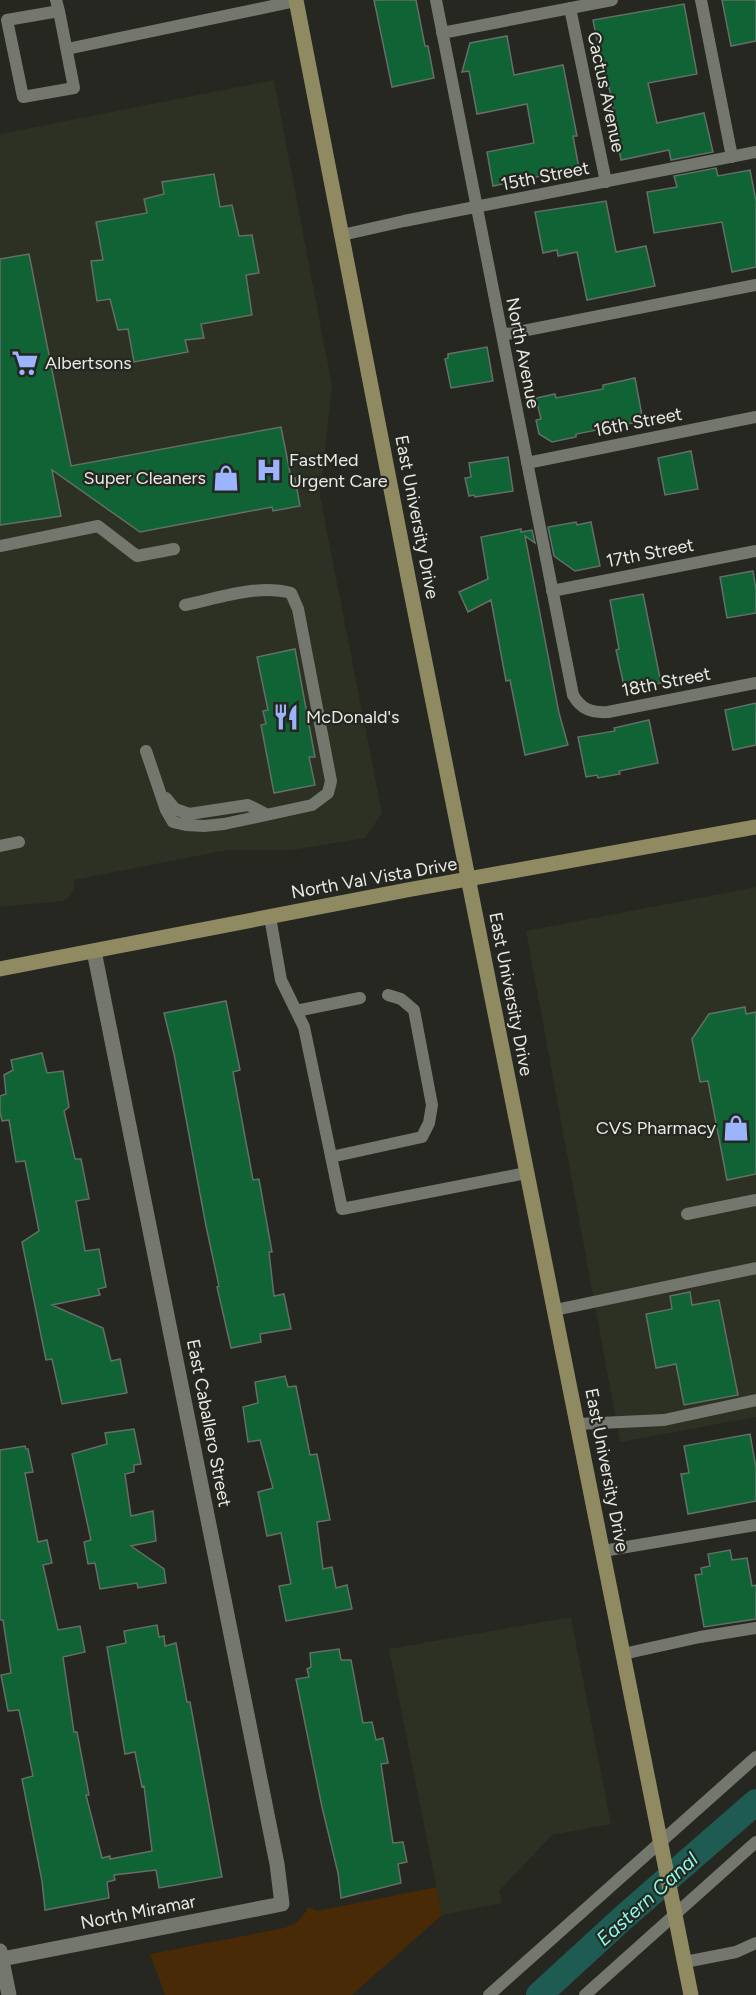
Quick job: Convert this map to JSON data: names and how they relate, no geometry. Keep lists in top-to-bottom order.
{
  "streets": {
    "main road": ["East University Drive", "North Val Vista Drive"],
    "street": ["East Caballero Street", "North Miramar"],
    "lane": [
      "Cactus Avenue",
      "15th Street",
      "North Avenue",
      "16th Street",
      "17th Street",
      "18th Street"
    ]
  },
  "crossings": [
    ["Cactus Avenue", "15th Street"],
    ["15th Street", "North Avenue"],
    ["15th Street", "East University Drive"],
    ["North Avenue", "16th Street"],
    ["North Avenue", "17th Street"],
    ["North Avenue", "18th Street"],
    ["East University Drive", "North Val Vista Drive"],
    ["North Val Vista Drive", "East Caballero Street"],
    ["East Caballero Street", "North Miramar"]
  ],
  "water": ["Eastern Canal"],
  "places": {
    "supermarket": ["Albertsons"],
    "hospital": ["FastMed Urgent Care"],
    "shop": ["Super Cleaners", "CVS Pharmacy"],
    "restaurant": ["McDonald's"]
  }
}
